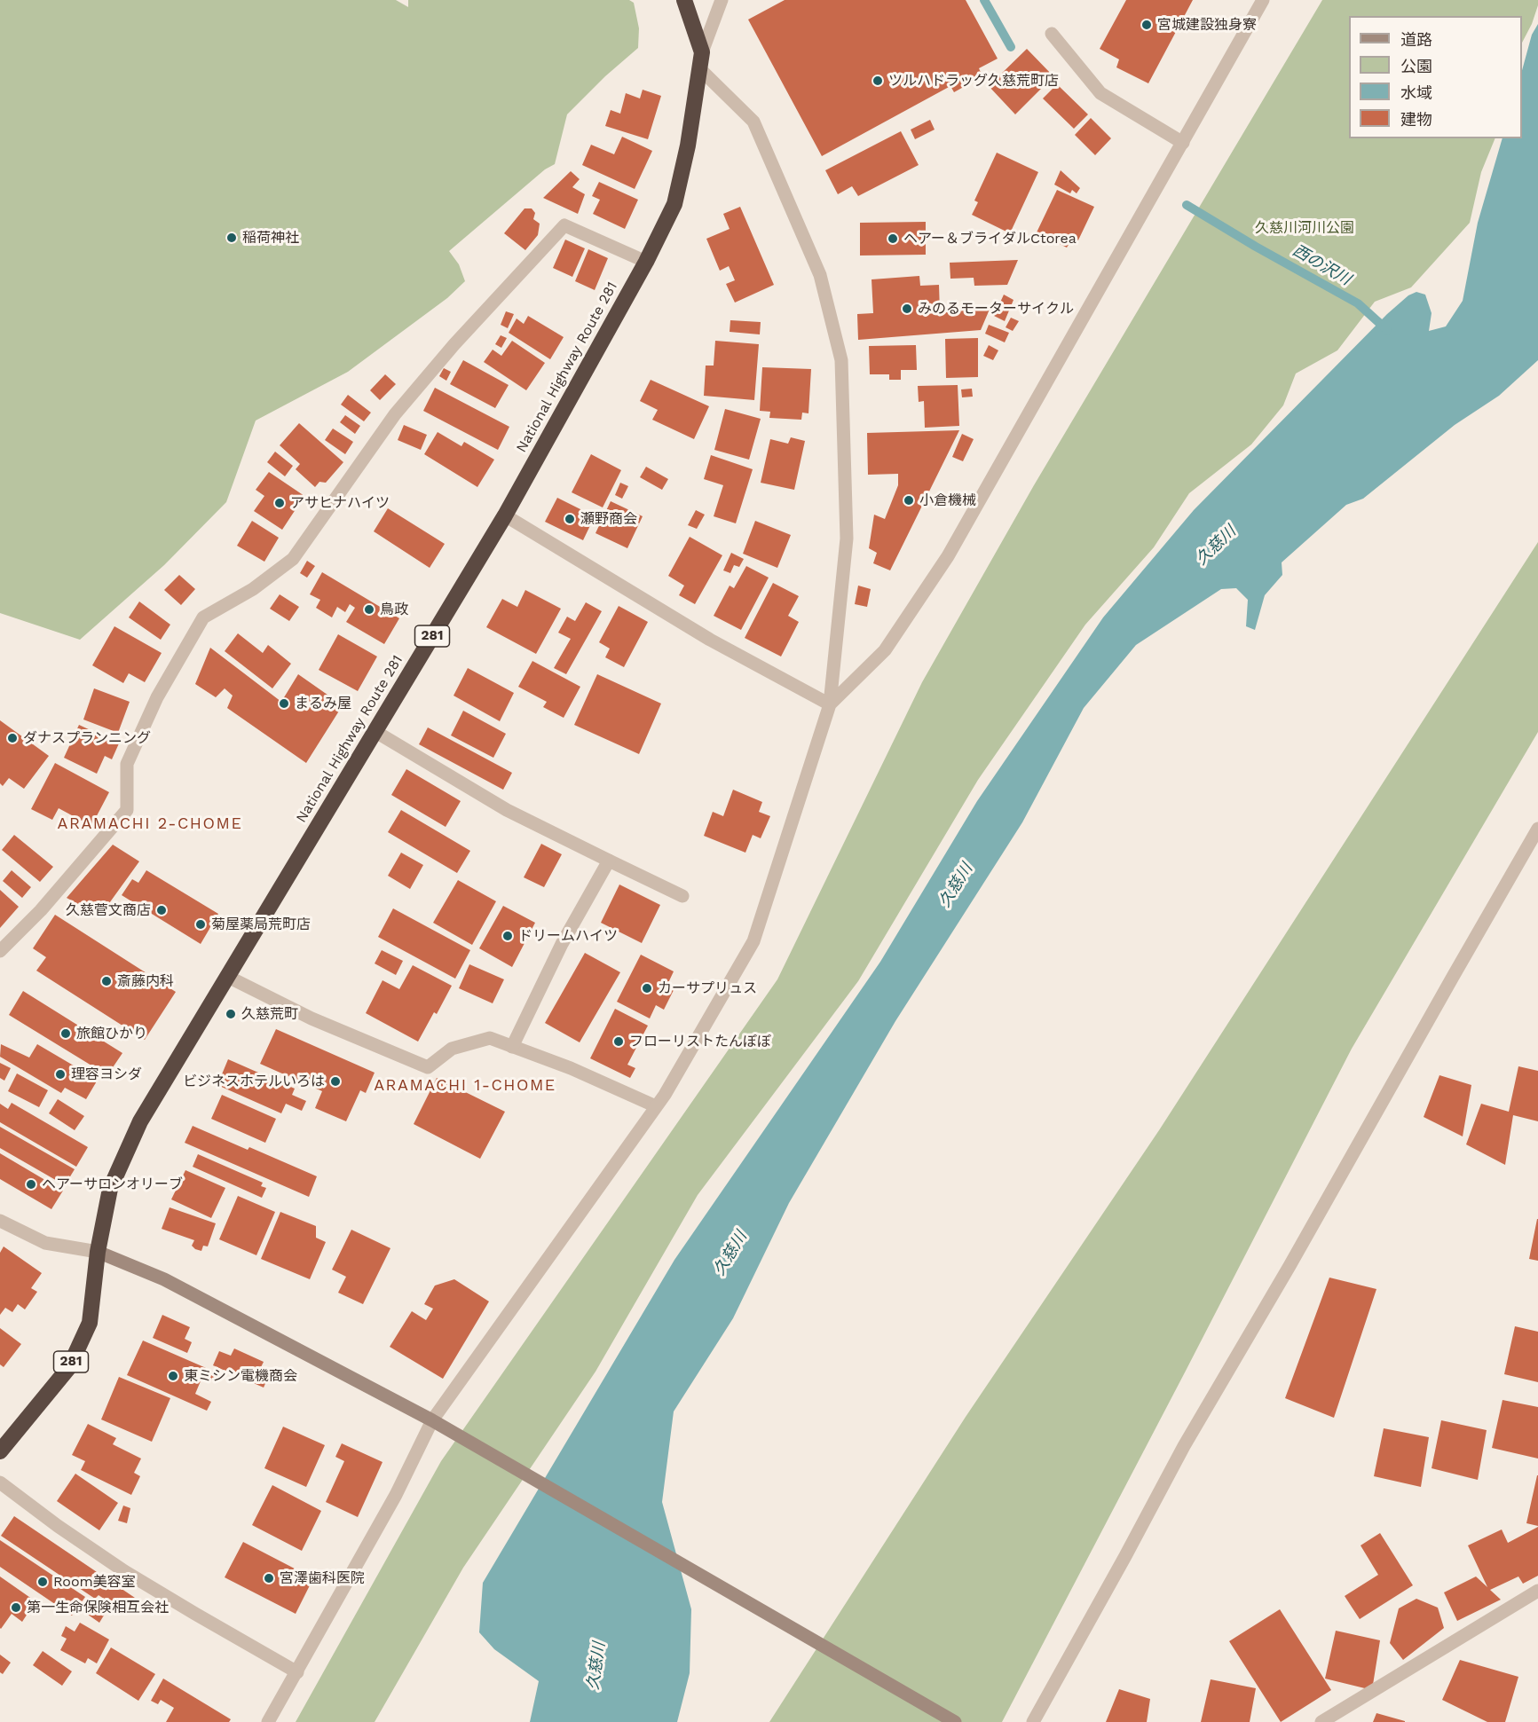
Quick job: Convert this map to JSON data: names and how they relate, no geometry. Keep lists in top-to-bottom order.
{
  "streets": {
    "highway": ["National Highway Route 281", "281"]
  },
  "districts": ["ARAMACHI 2-CHOME", "ARAMACHI 1-CHOME"],
  "water": ["西の沢川", "久慈川"],
  "parks": ["久慈川河川公園"],
  "places": [
    "宮城建設独身寮",
    "ツルハドラッグ久慈荒町店",
    "稲荷神社",
    "ヘアー＆ブライダルCtorea",
    "みのるモーターサイクル",
    "小倉機械",
    "アサヒナハイツ",
    "瀬野商会",
    "鳥政",
    "まるみ屋",
    "ダナスプランニング",
    "久慈菅文商店",
    "菊屋薬局荒町店",
    "ドリームハイツ",
    "斎藤内科",
    "カーサプリュス",
    "久慈荒町",
    "旅館ひかり",
    "フローリストたんぽぽ",
    "理容ヨシダ",
    "ビジネスホテルいろは",
    "ヘアーサロンオリーブ",
    "東ミシン電機商会",
    "宮澤歯科医院",
    "Room美容室",
    "第一生命保険相互会社"
  ],
  "legend": [
    "道路",
    "公園",
    "水域",
    "建物"
  ]
}
